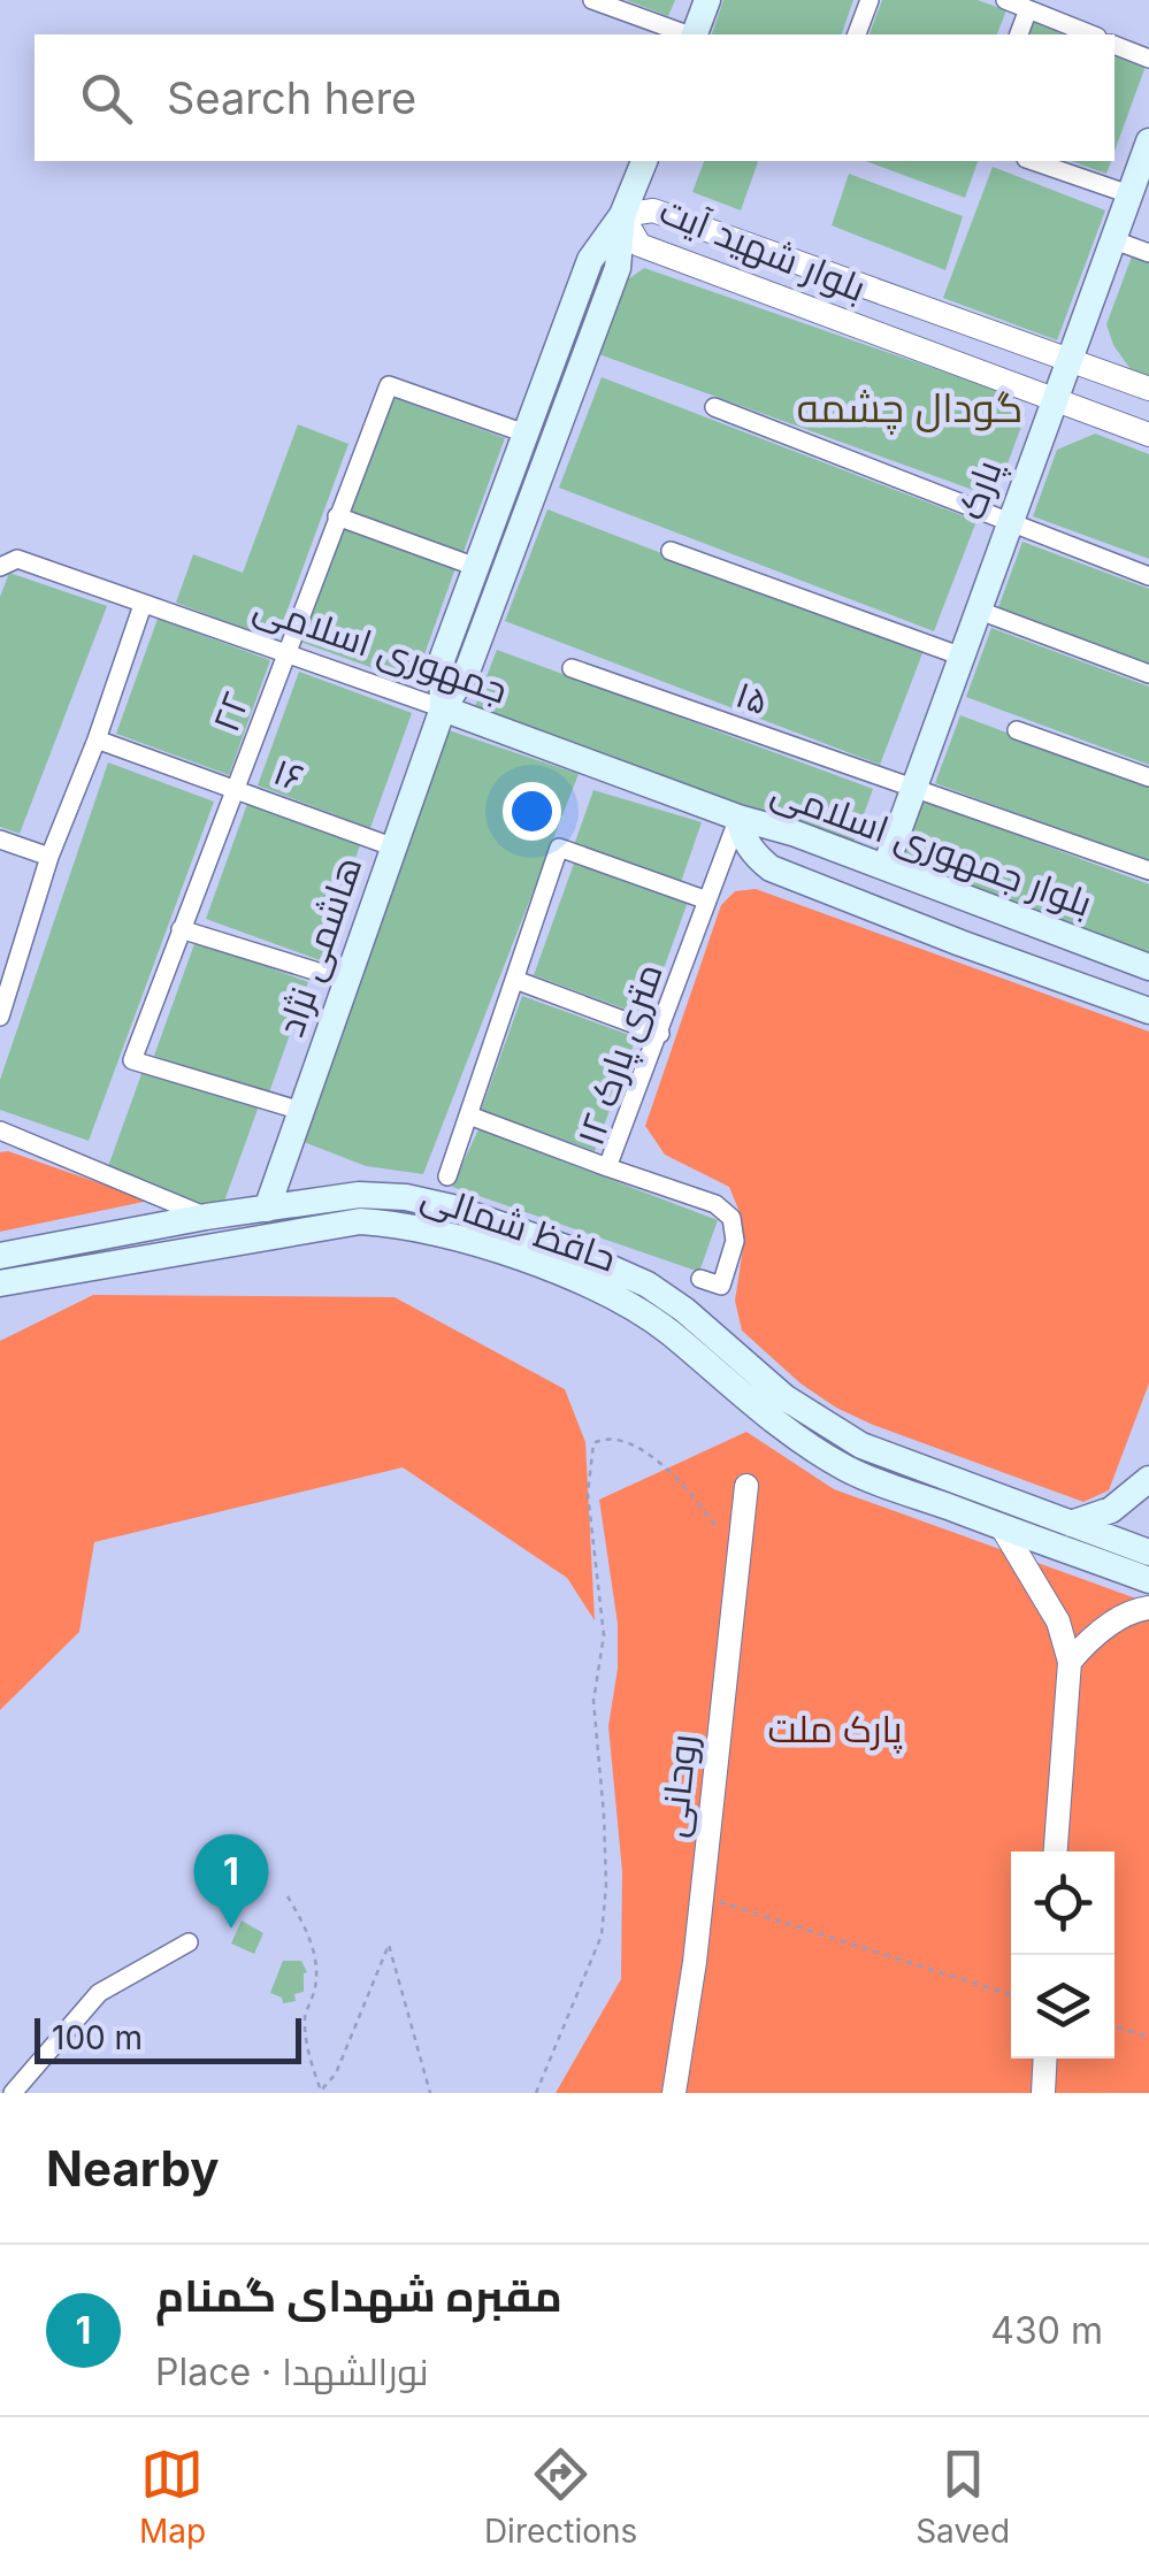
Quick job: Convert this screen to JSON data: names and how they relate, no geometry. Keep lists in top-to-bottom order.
{
  "streets": {
    "main road": [
      "پارک",
      "جمهوری اسلامی",
      "بلوار جمهوری اسلامی",
      "هاشمی نژاد",
      "حافظ شمالی"
    ],
    "street": [
      "بلوار شهید آیت",
      "۱۵",
      "۲۲",
      "۱۶",
      "۱۲ متری پارک",
      "روحانی"
    ]
  },
  "crossings": [
    ["بلوار شهید آیت", "پارک"],
    ["بلوار شهید آیت", "هاشمی نژاد"],
    ["پارک", "۱۵"],
    ["پارک", "بلوار جمهوری اسلامی"],
    ["جمهوری اسلامی", "۲۲"],
    ["جمهوری اسلامی", "بلوار جمهوری اسلامی"],
    ["جمهوری اسلامی", "هاشمی نژاد"],
    ["جمهوری اسلامی", "۱۲ متری پارک"],
    ["۲۲", "۱۶"],
    ["۲۲", "هاشمی نژاد"],
    ["۱۶", "هاشمی نژاد"],
    ["بلوار جمهوری اسلامی", "۱۲ متری پارک"],
    ["هاشمی نژاد", "حافظ شمالی"]
  ],
  "districts": ["گودال چشمه"],
  "parks": ["پارک ملت"],
  "scale_bar": "100 m",
  "page": {
    "search": "Search here",
    "pins": "1",
    "scale": "100 m",
    "heading": "Nearby",
    "list": [
      {
        "mark": "1",
        "name": "مقبره شهدای گمنام",
        "note": "Place · نورالشهدا",
        "value": "430 m"
      }
    ],
    "nav": ["Map", "Directions", "Saved"]
  }
}
